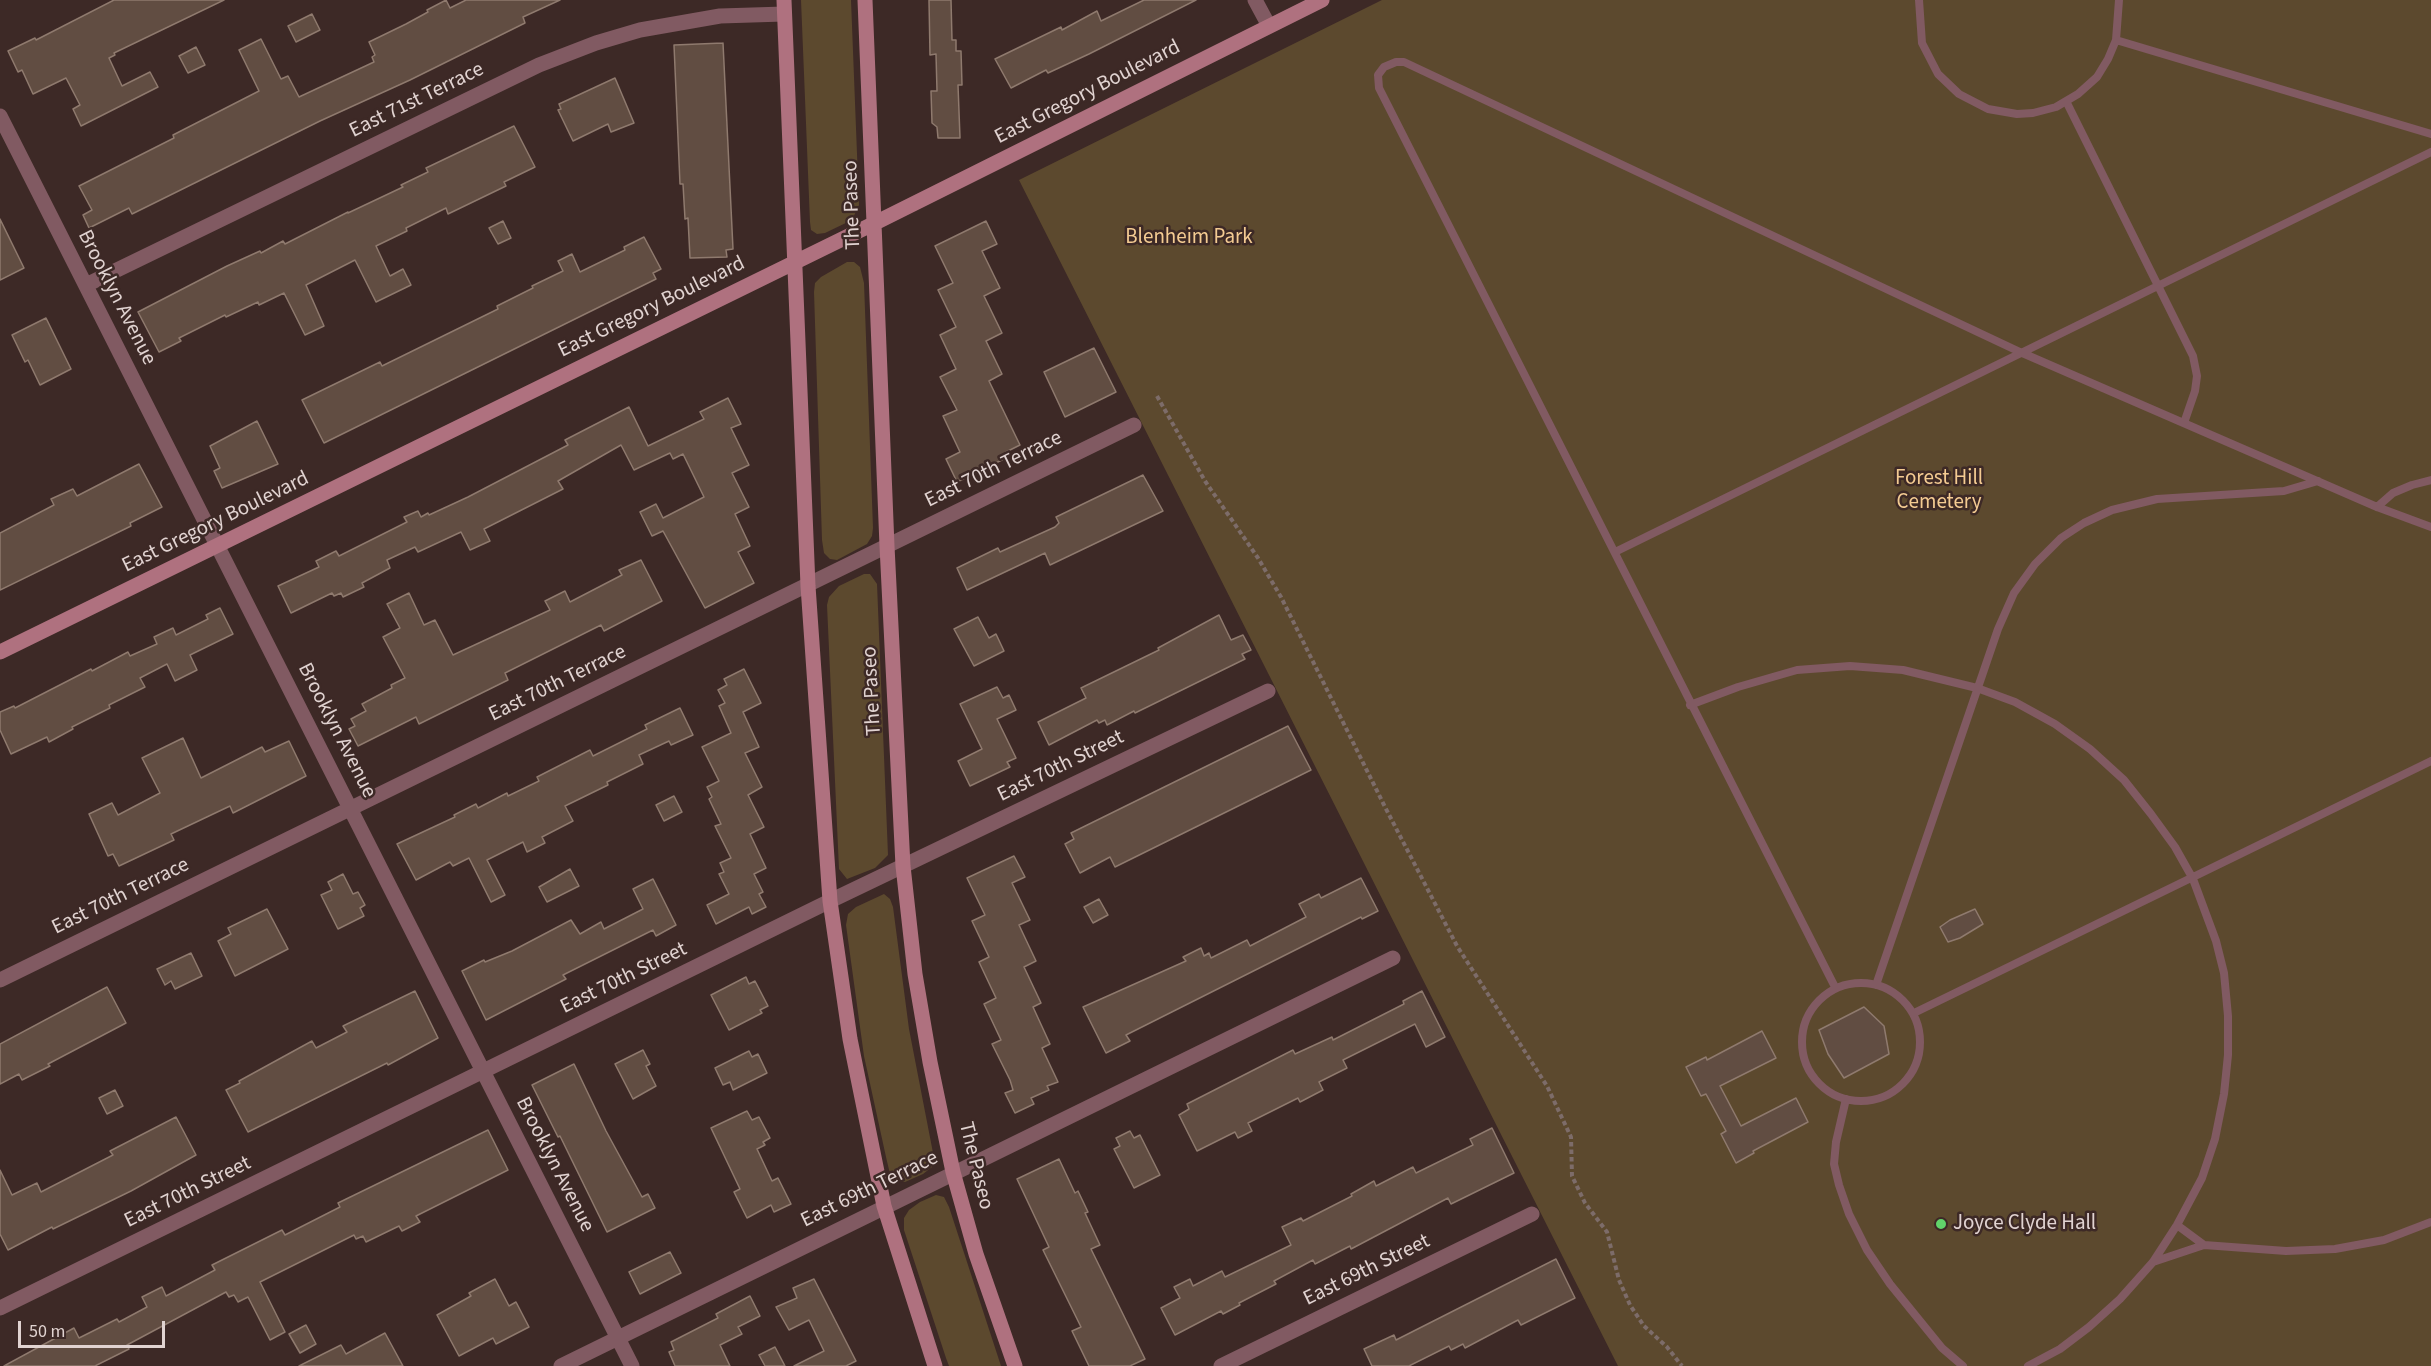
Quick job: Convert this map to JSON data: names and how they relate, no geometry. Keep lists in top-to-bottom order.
{
  "streets": {
    "main road": ["East Gregory Boulevard", "The Paseo"],
    "street": [
      "East 71st Terrace",
      "Brooklyn Avenue",
      "East 70th Terrace",
      "East 70th Street",
      "East 69th Terrace",
      "East 69th Street"
    ]
  },
  "crossings": [
    ["East Gregory Boulevard", "The Paseo"],
    ["East Gregory Boulevard", "Brooklyn Avenue"],
    ["East 71st Terrace", "Brooklyn Avenue"],
    ["The Paseo", "East 70th Terrace"],
    ["The Paseo", "East 70th Street"],
    ["The Paseo", "East 69th Terrace"],
    ["Brooklyn Avenue", "East 70th Terrace"],
    ["Brooklyn Avenue", "East 70th Street"],
    ["Brooklyn Avenue", "East 69th Terrace"]
  ],
  "parks": ["Blenheim Park", "Forest Hill Cemetery"],
  "places": ["Joyce Clyde Hall"],
  "scale_bar": "50 m"
}
